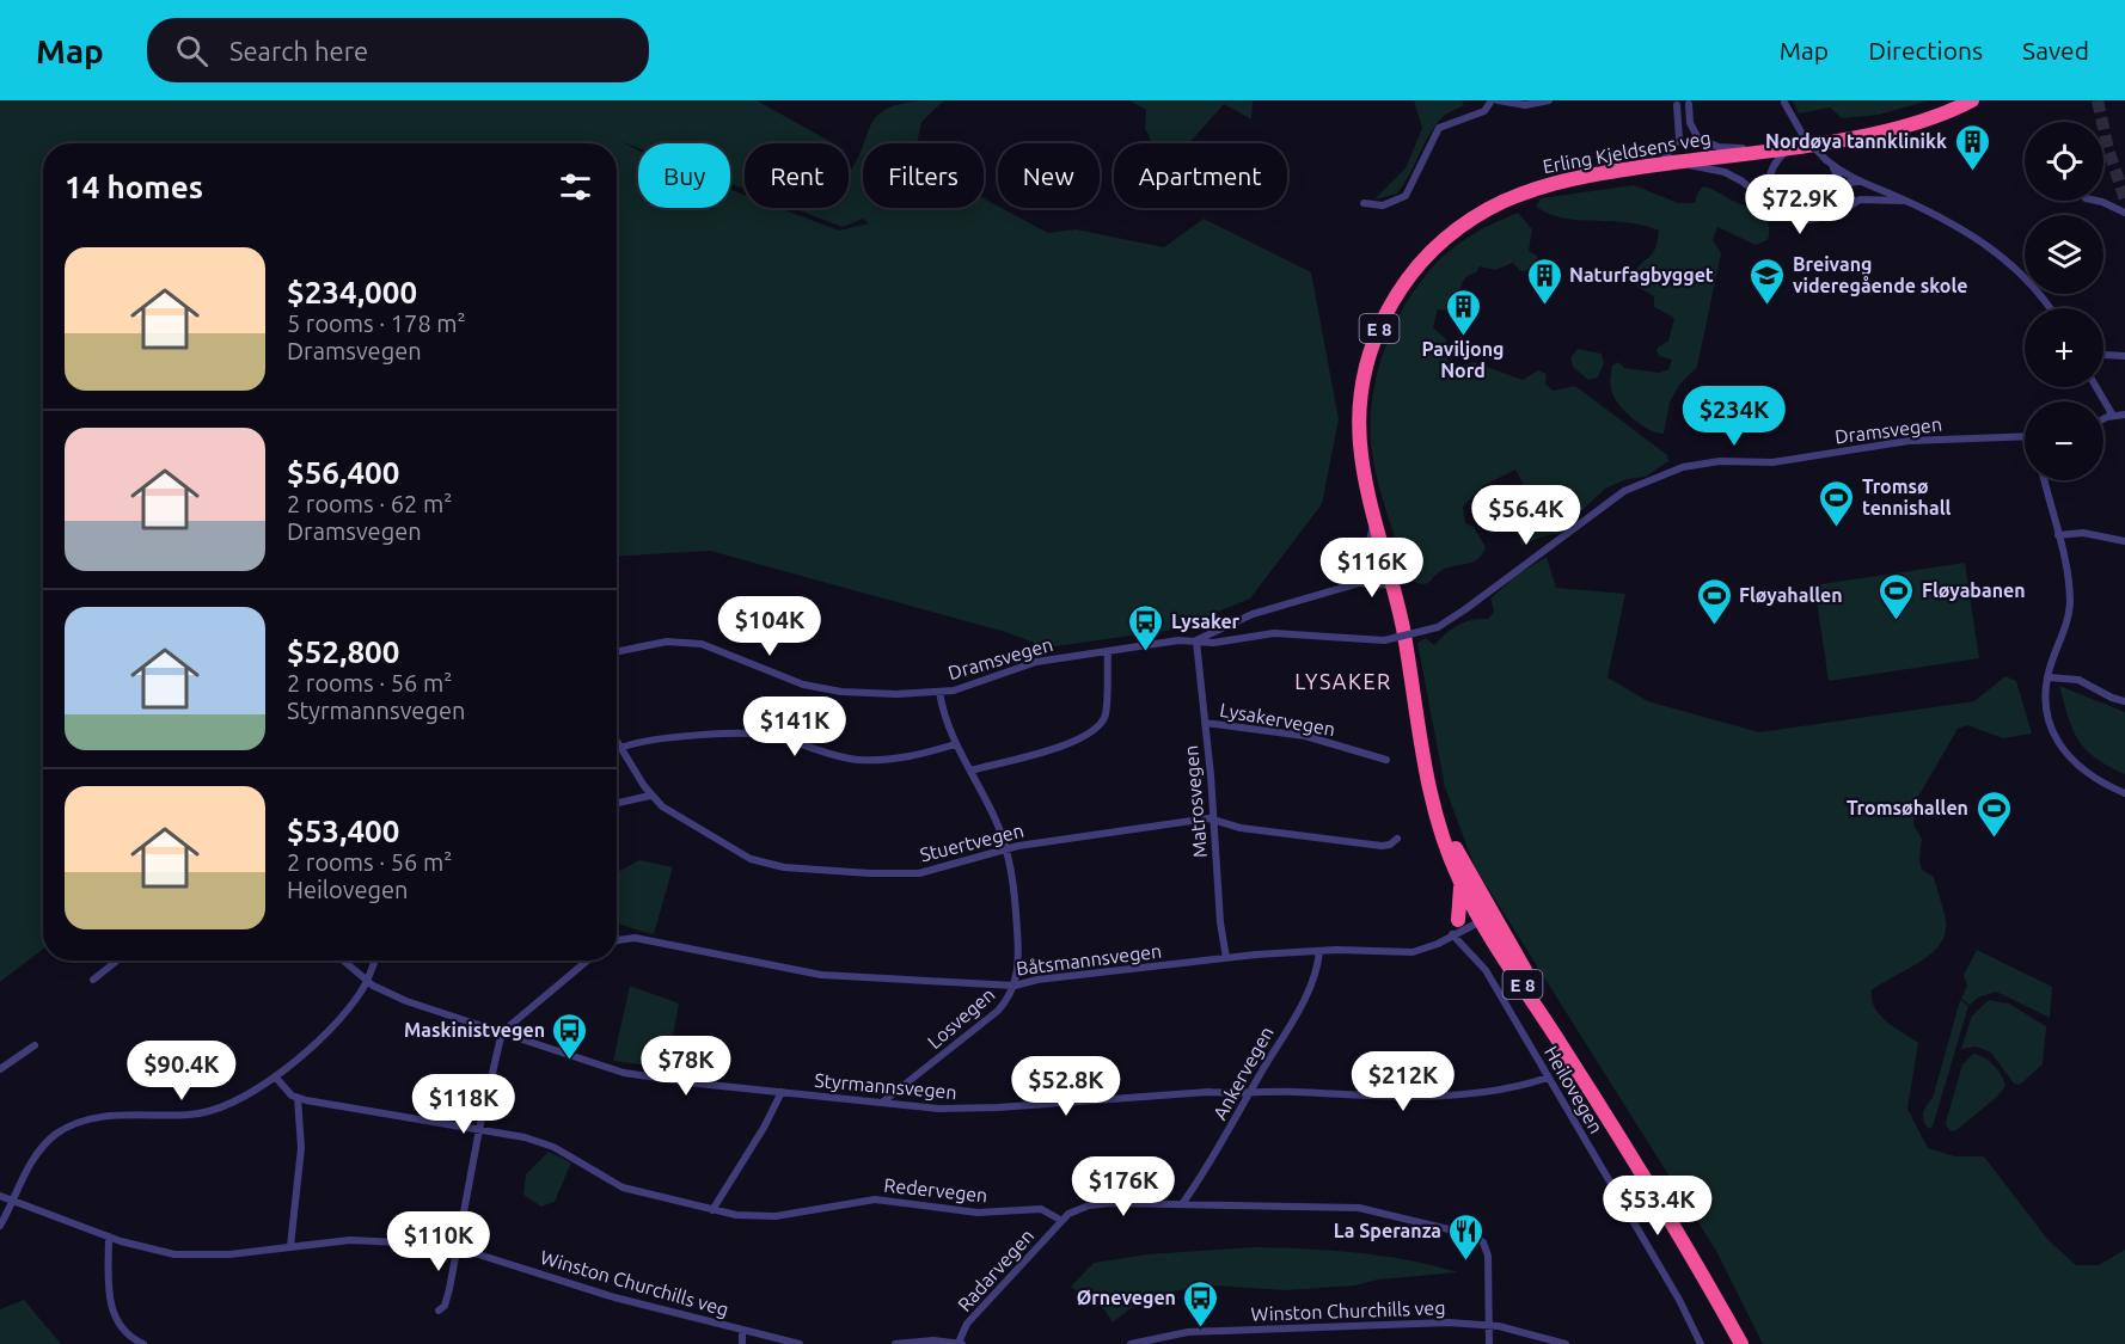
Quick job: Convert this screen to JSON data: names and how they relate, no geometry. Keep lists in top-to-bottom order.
{
  "streets": {
    "highway": ["Erling Kjeldsens veg", "E 8"],
    "street": [
      "Dramsvegen",
      "Lysakervegen",
      "Matrosvegen",
      "Stuertvegen",
      "Båtsmannsvegen",
      "Losvegen",
      "Ankervegen",
      "Styrmannsvegen",
      "Heilovegen",
      "Redervegen",
      "Radarvegen",
      "Winston Churchills veg"
    ]
  },
  "crossings": [
    ["Erling Kjeldsens veg", "E 8"],
    ["Erling Kjeldsens veg", "Dramsvegen"],
    ["Erling Kjeldsens veg", "Båtsmannsvegen"],
    ["E 8", "Båtsmannsvegen"],
    ["E 8", "Heilovegen"],
    ["Dramsvegen", "Matrosvegen"],
    ["Dramsvegen", "Losvegen"],
    ["Lysakervegen", "Matrosvegen"],
    ["Matrosvegen", "Stuertvegen"],
    ["Matrosvegen", "Båtsmannsvegen"],
    ["Stuertvegen", "Losvegen"],
    ["Båtsmannsvegen", "Losvegen"],
    ["Båtsmannsvegen", "Ankervegen"],
    ["Båtsmannsvegen", "Heilovegen"],
    ["Losvegen", "Styrmannsvegen"],
    ["Ankervegen", "Styrmannsvegen"],
    ["Styrmannsvegen", "Heilovegen"],
    ["Redervegen", "Radarvegen"]
  ],
  "districts": ["LYSAKER"],
  "places": {
    "building": ["Nordøya tannklinikk", "Naturfagbygget", "Paviljong Nord"],
    "school or university": ["Breivang videregående skole"],
    "sports": [
      "Tromsø tennishall",
      "Fløyabanen",
      "Fløyahallen",
      "Tromsøhallen"
    ],
    "bus stop": ["Lysaker", "Maskinistvegen", "Ørnevegen"],
    "restaurant": ["La Speranza"]
  },
  "page": {
    "header": "Map",
    "search": "Search here",
    "nav": ["Map", "Directions", "Saved"],
    "map_buttons": ["+", "−"],
    "chip": [
      "Buy",
      "Rent",
      "Filters",
      "New",
      "Apartment"
    ],
    "heading": "14 homes",
    "price": [
      "$72.9K",
      "$234K",
      "$56.4K",
      "$116K",
      "$104K",
      "$141K",
      "$78K",
      "$90.4K",
      "$212K",
      "$52.8K",
      "$118K",
      "$176K",
      "$53.4K",
      "$110K"
    ],
    "list": [
      {
        "name": "$234,000",
        "note": "5 rooms · 178 m² · Dramsvegen"
      },
      {
        "name": "$56,400",
        "note": "2 rooms · 62 m² · Dramsvegen"
      },
      {
        "name": "$52,800",
        "note": "2 rooms · 56 m² · Styrmannsvegen"
      },
      {
        "name": "$53,400",
        "note": "2 rooms · 56 m² · Heilovegen"
      }
    ]
  }
}
